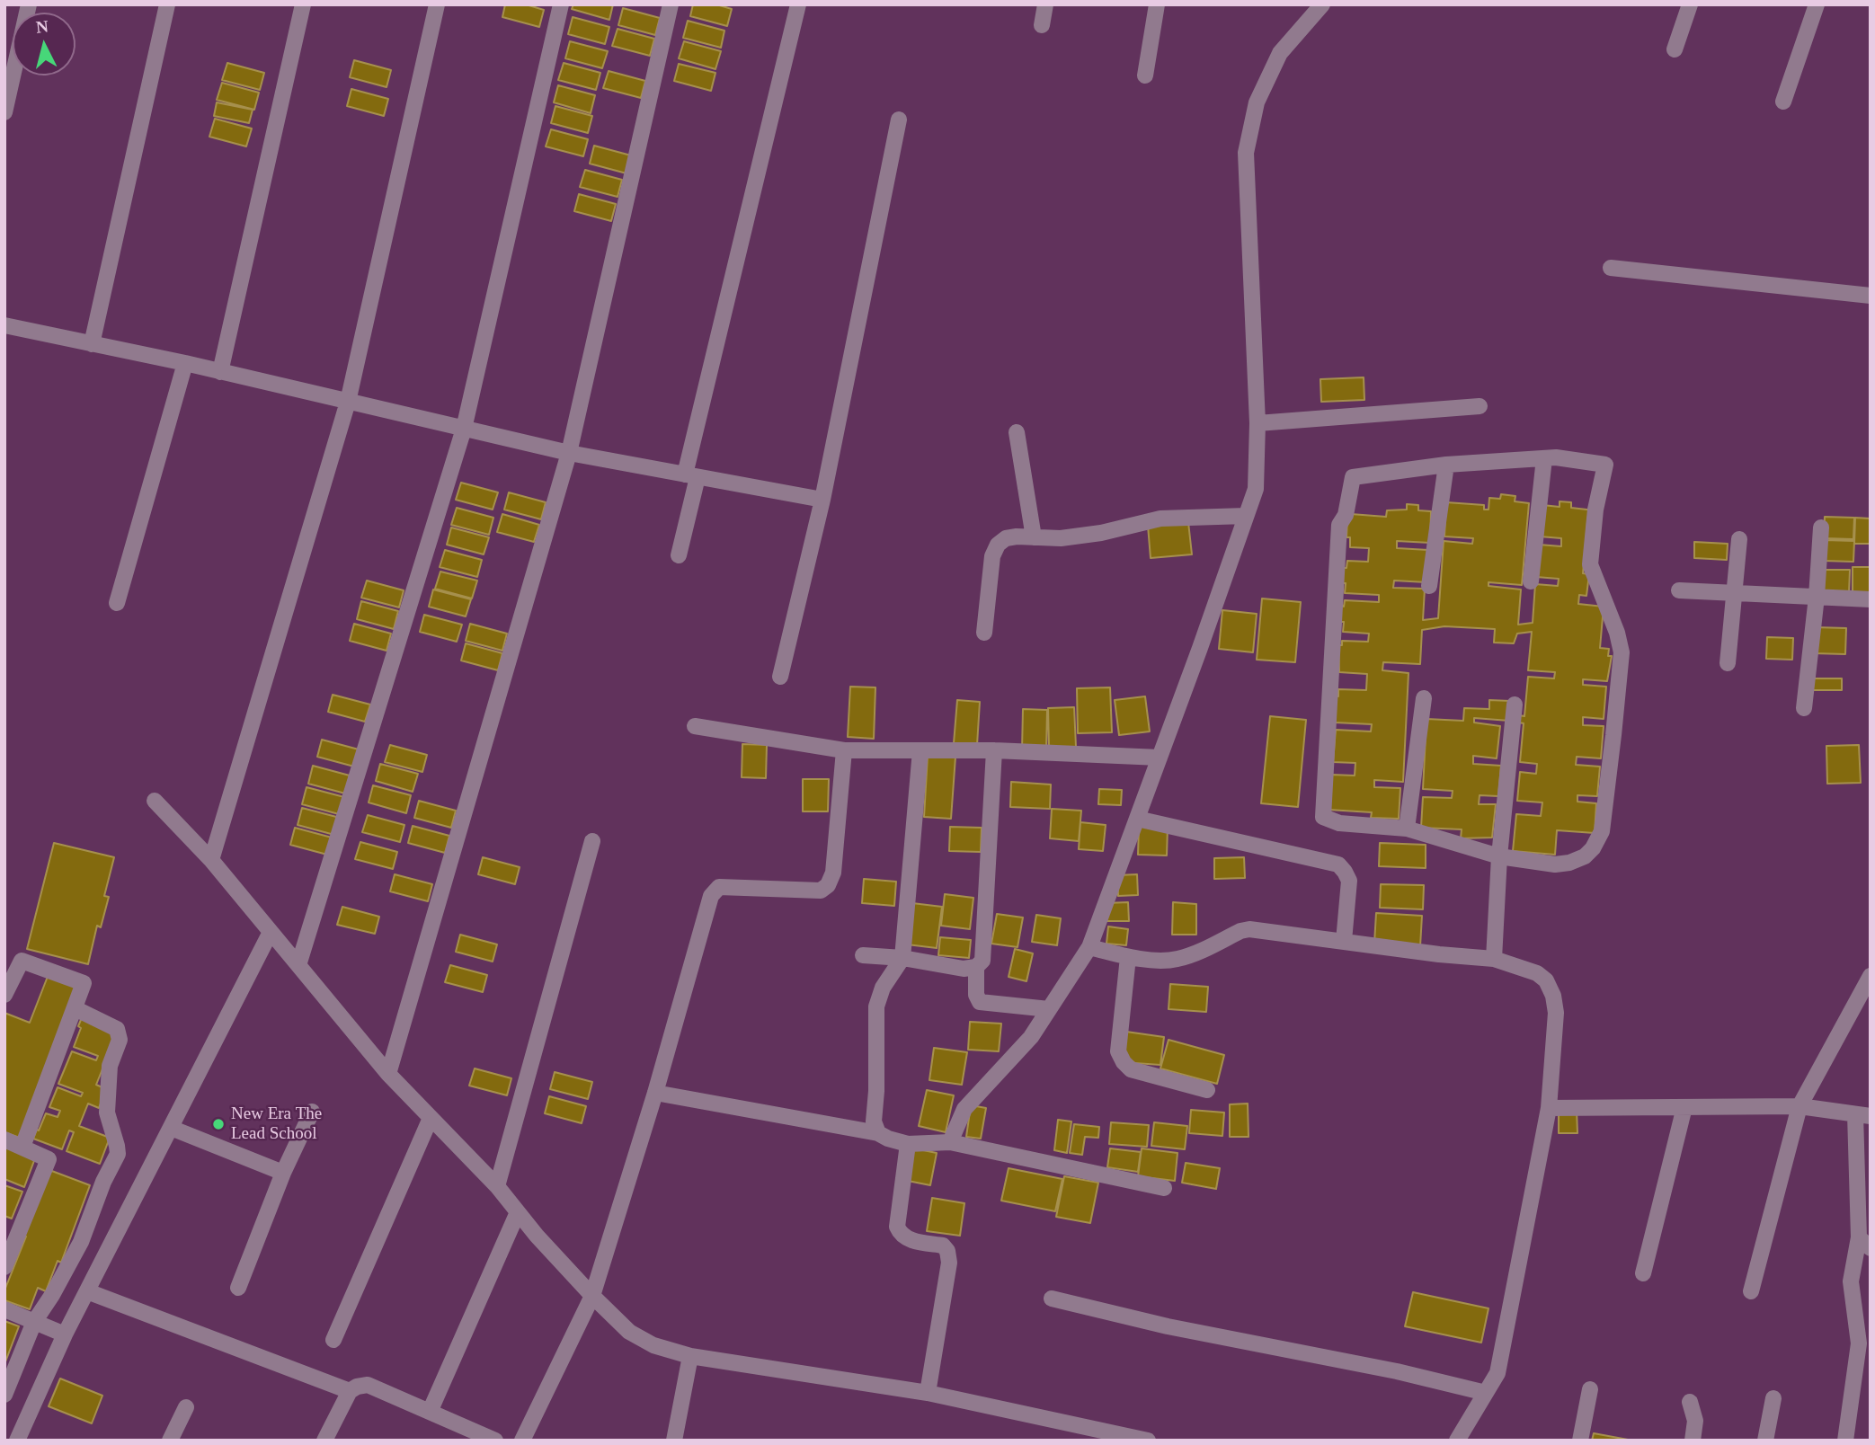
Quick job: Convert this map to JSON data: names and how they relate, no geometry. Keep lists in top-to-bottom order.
{
  "places": ["New Era The Lead School"],
  "north": "top"
}
